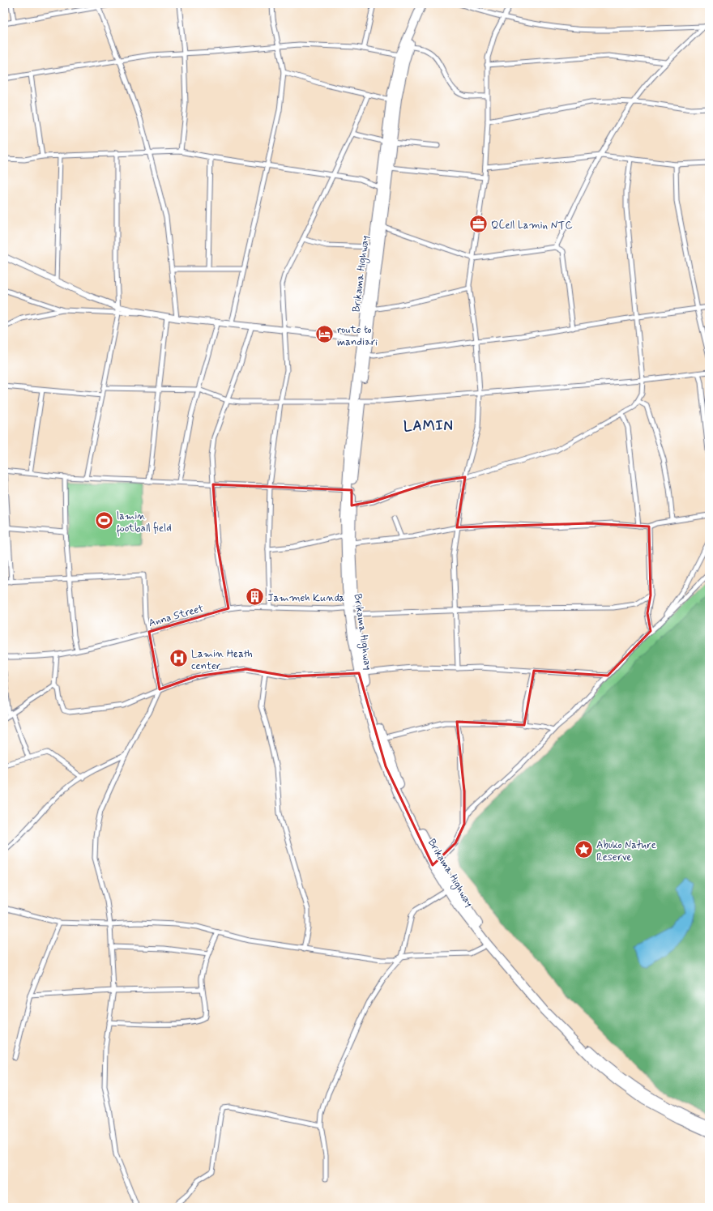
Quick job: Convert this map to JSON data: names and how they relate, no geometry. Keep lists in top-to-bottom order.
{
  "streets": {
    "highway": ["Brikama Highway"],
    "street": ["Anna Street"]
  },
  "crossings": [
    ["Brikama Highway", "Anna Street"]
  ],
  "districts": ["LAMIN"],
  "places": {
    "office": ["QCell Lamin NTC"],
    "hotel": ["route to mandiari"],
    "sports": ["lamin football field"],
    "building": ["Jammeh Kunda"],
    "hospital": ["Lamin Heath center"],
    "place": ["Abuko Nature Reserve"]
  }
}
